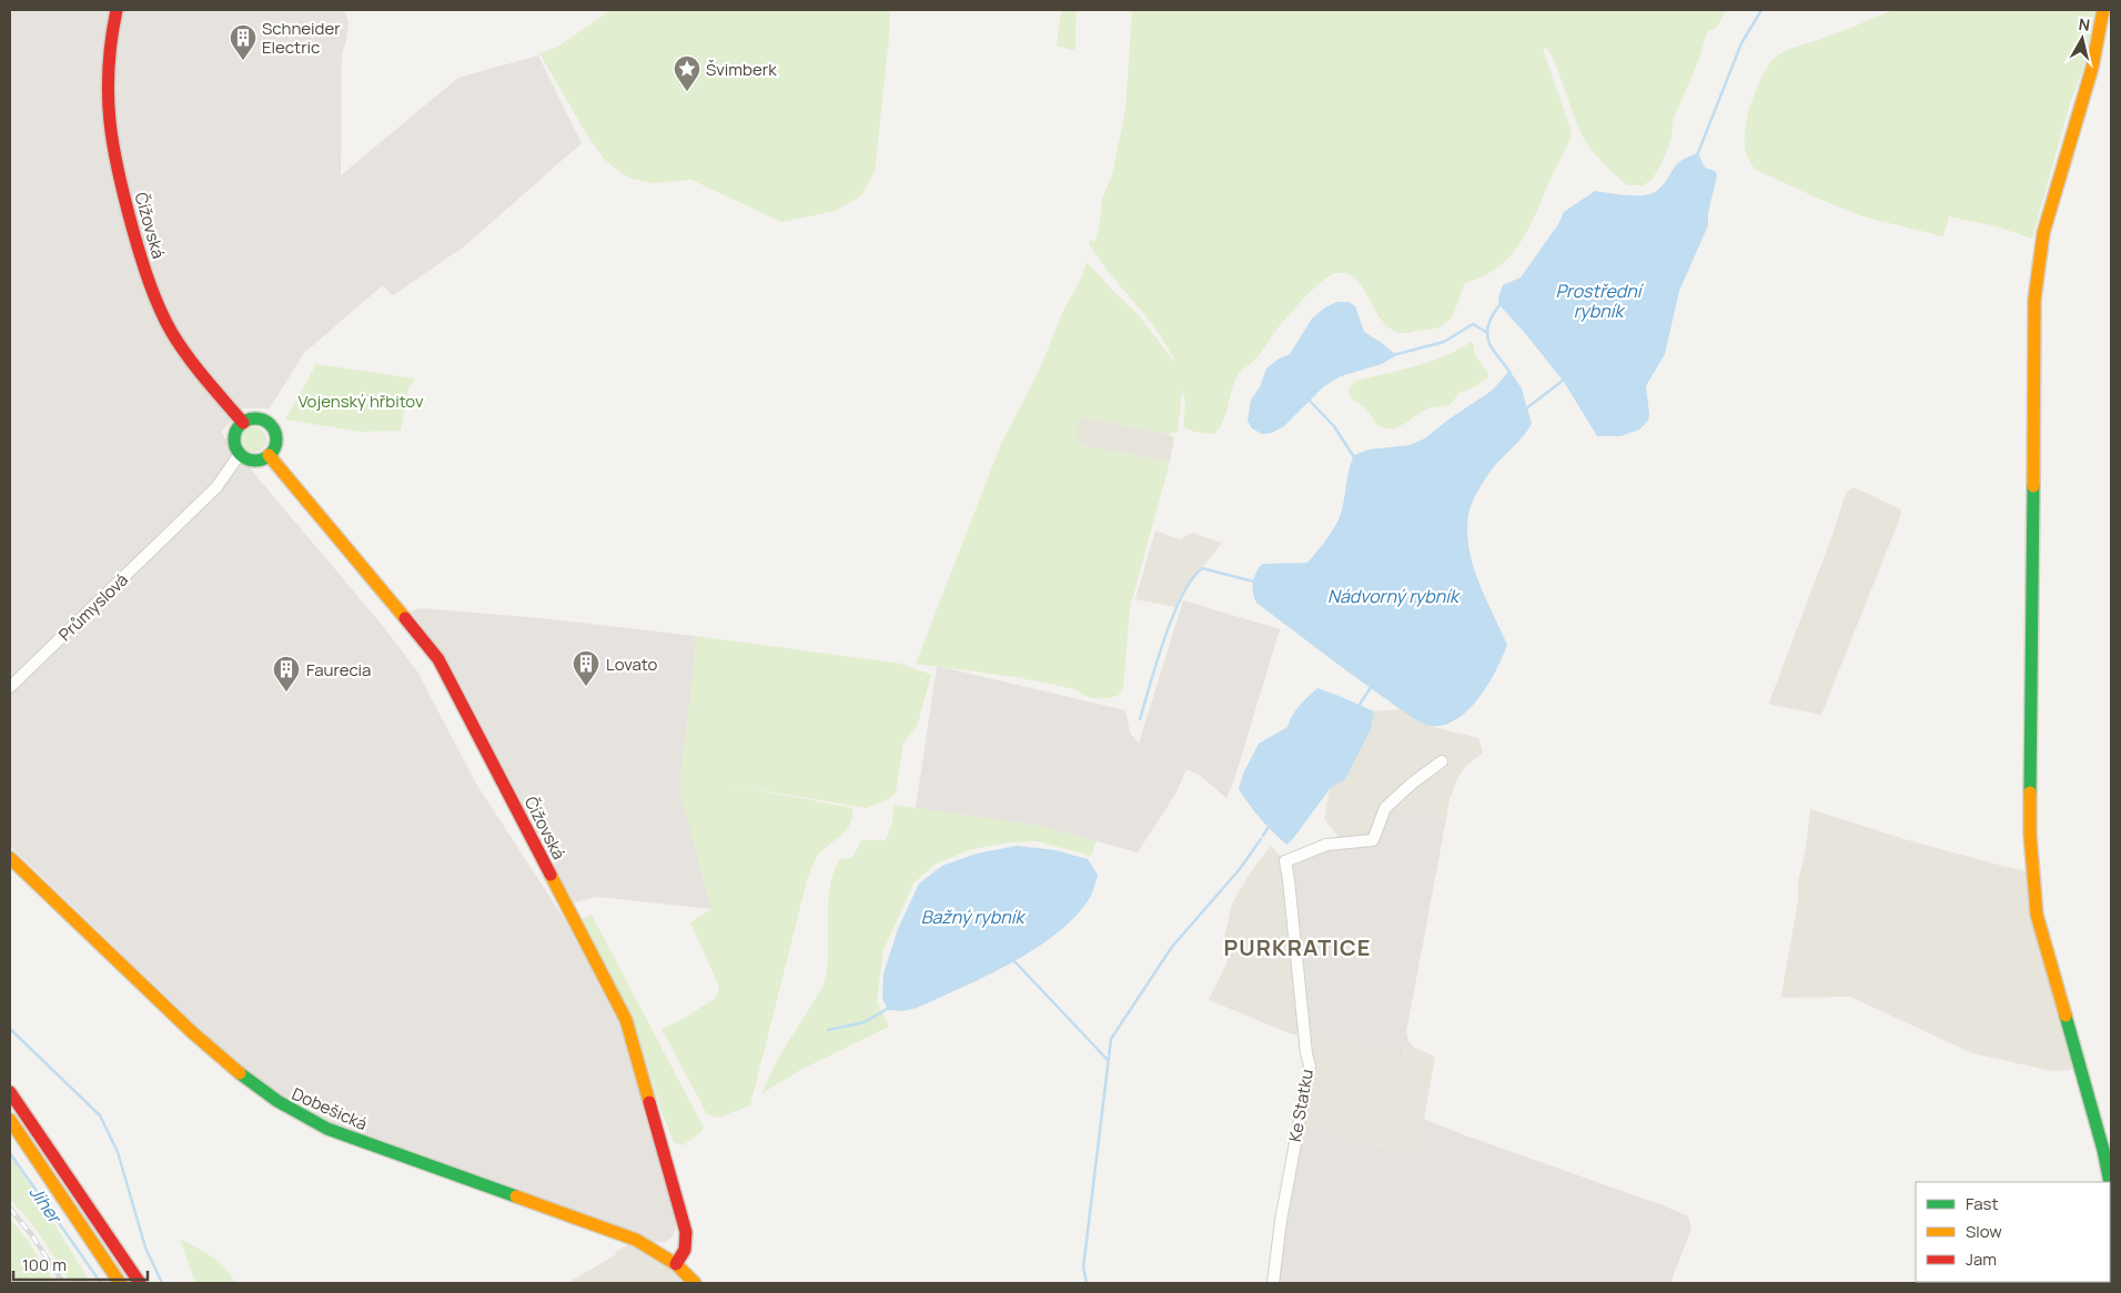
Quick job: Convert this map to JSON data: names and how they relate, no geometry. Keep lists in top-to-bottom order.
{
  "streets": {
    "main road": ["Čížovská", "Dobešická"],
    "street": ["Průmyslová", "Ke Statku"]
  },
  "crossings": [
    ["Čížovská", "Průmyslová"],
    ["Čížovská", "Dobešická"]
  ],
  "districts": ["PURKRATICE"],
  "water": [
    "Prostřední rybník",
    "Nádvorný rybník",
    "Bažný rybník",
    "Jiher"
  ],
  "parks": ["Vojenský hřbitov"],
  "places": {
    "building": ["Schneider Electric", "Lovato", "Faurecia"],
    "place": ["Švimberk"]
  },
  "legend": ["Fast", "Slow", "Jam"],
  "scale_bar": "100 m",
  "north": "top"
}
